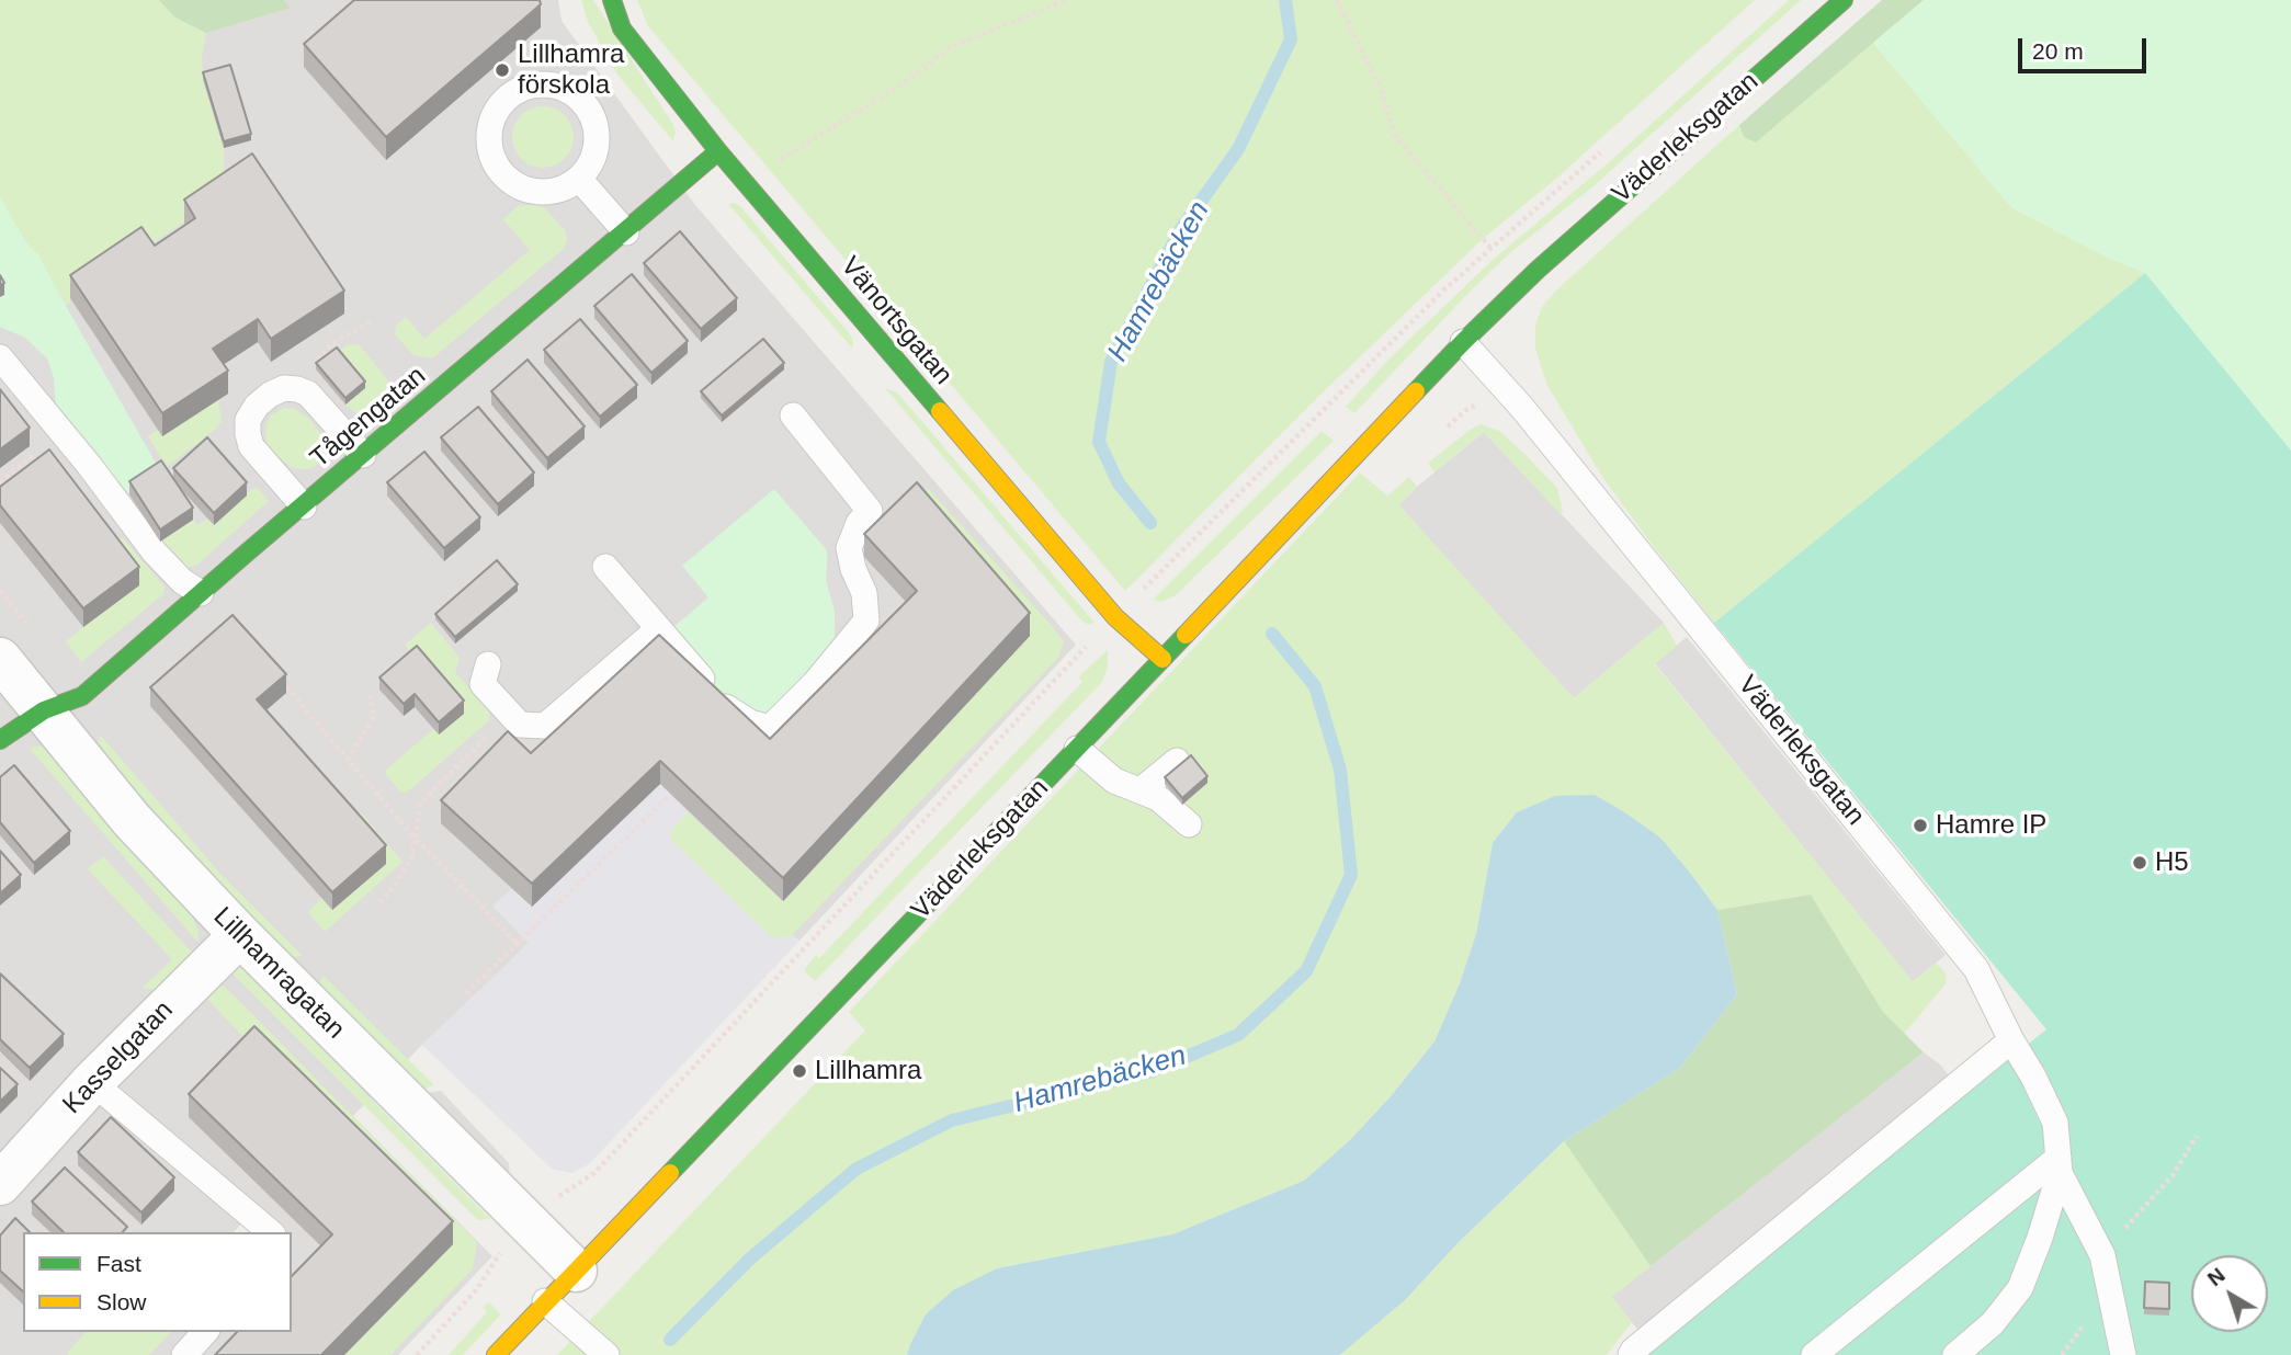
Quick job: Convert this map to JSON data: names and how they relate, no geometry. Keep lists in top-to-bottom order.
{
  "streets": {
    "street": [
      "Väderleksgatan",
      "Vänortsgatan",
      "Tågengatan",
      "Lillhamragatan",
      "Kasselgatan"
    ]
  },
  "crossings": [
    ["Väderleksgatan", "Vänortsgatan"],
    ["Väderleksgatan", "Lillhamragatan"],
    ["Vänortsgatan", "Tågengatan"],
    ["Tågengatan", "Lillhamragatan"],
    ["Lillhamragatan", "Kasselgatan"]
  ],
  "water": ["Hamrebäcken"],
  "places": [
    "Lillhamra förskola",
    "Hamre IP",
    "H5",
    "Lillhamra"
  ],
  "legend": ["Fast", "Slow"],
  "scale_bar": "20 m",
  "north": "top left"
}
